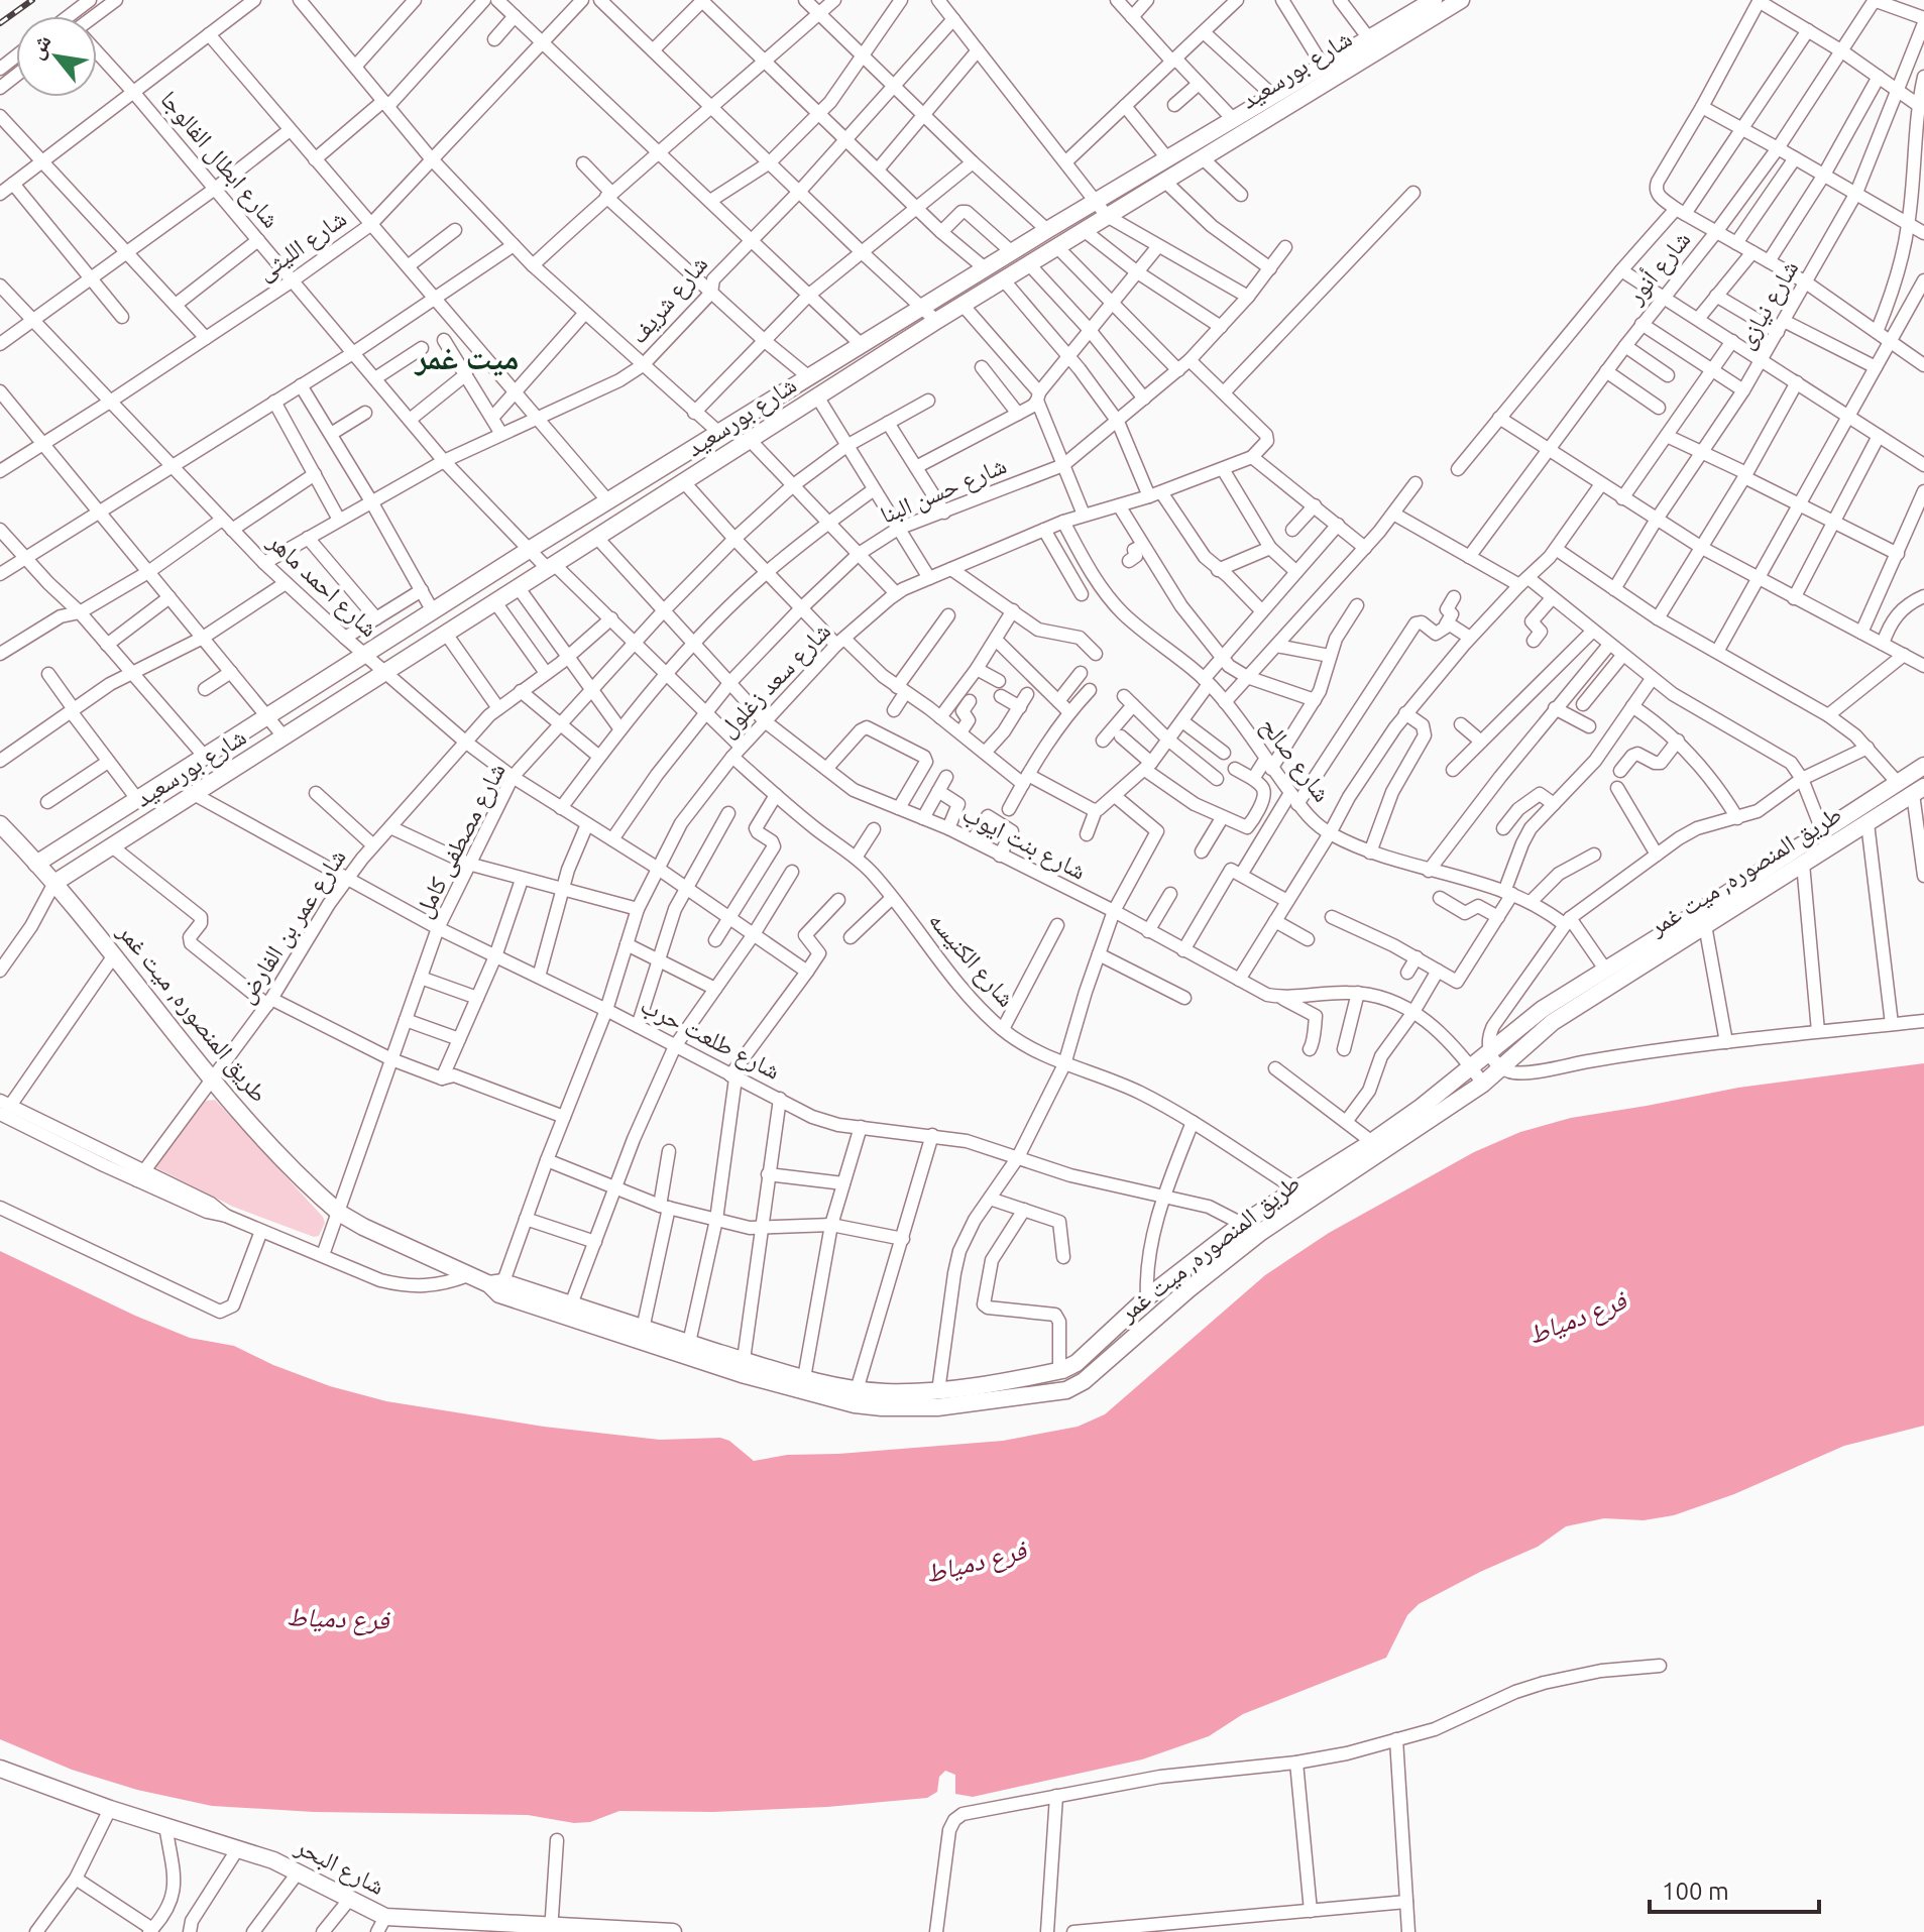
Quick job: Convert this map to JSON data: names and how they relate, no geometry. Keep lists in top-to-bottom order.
{
  "streets": {
    "street": [
      "شارع بورسعيد",
      "شارع ابطال الفالوجا",
      "شارع الليثى",
      "شارع أنور",
      "شارع شريف",
      "شارع نيازى",
      "شارع حسن البنا",
      "شارع احمد ماهر",
      "شارع سعد زغلول",
      "شارع صالح",
      "شارع مصطفى كامل",
      "شارع بنت ايوب",
      "طريق المنصوره, ميت غمر",
      "شارع عمر بن الفارض",
      "شارع الكنيسه",
      "شارع طلعت حرب",
      "شارع البحر"
    ]
  },
  "crossings": [
    ["شارع بورسعيد", "شارع ابطال الفالوجا"],
    ["شارع بورسعيد", "شارع احمد ماهر"],
    ["شارع بورسعيد", "شارع بنت ايوب"],
    ["شارع بورسعيد", "طريق المنصوره, ميت غمر"],
    ["شارع بورسعيد", "شارع طلعت حرب"],
    ["شارع ابطال الفالوجا", "شارع الليثى"],
    ["شارع ابطال الفالوجا", "شارع شريف"],
    ["شارع ابطال الفالوجا", "شارع مصطفى كامل"],
    ["شارع ابطال الفالوجا", "شارع عمر بن الفارض"],
    ["شارع ابطال الفالوجا", "شارع الكنيسه"],
    ["شارع الليثى", "شارع احمد ماهر"],
    ["شارع شريف", "شارع احمد ماهر"],
    ["شارع حسن البنا", "شارع احمد ماهر"],
    ["شارع حسن البنا", "شارع بنت ايوب"],
    ["شارع حسن البنا", "شارع الكنيسه"],
    ["شارع احمد ماهر", "شارع سعد زغلول"],
    ["شارع احمد ماهر", "شارع مصطفى كامل"],
    ["شارع احمد ماهر", "شارع عمر بن الفارض"],
    ["شارع سعد زغلول", "شارع صالح"],
    ["شارع سعد زغلول", "شارع بنت ايوب"],
    ["شارع سعد زغلول", "طريق المنصوره, ميت غمر"],
    ["شارع سعد زغلول", "شارع الكنيسه"],
    ["شارع سعد زغلول", "شارع طلعت حرب"],
    ["شارع صالح", "طريق المنصوره, ميت غمر"],
    ["شارع مصطفى كامل", "شارع بنت ايوب"],
    ["شارع مصطفى كامل", "طريق المنصوره, ميت غمر"],
    ["شارع مصطفى كامل", "شارع الكنيسه"],
    ["شارع مصطفى كامل", "شارع طلعت حرب"],
    ["شارع بنت ايوب", "طريق المنصوره, ميت غمر"],
    ["طريق المنصوره, ميت غمر", "شارع عمر بن الفارض"],
    ["طريق المنصوره, ميت غمر", "شارع الكنيسه"],
    ["طريق المنصوره, ميت غمر", "شارع طلعت حرب"],
    ["شارع عمر بن الفارض", "شارع طلعت حرب"]
  ],
  "districts": ["ميت غمر"],
  "water": ["فرع دمياط"],
  "scale_bar": "100 m",
  "north": "top left"
}
